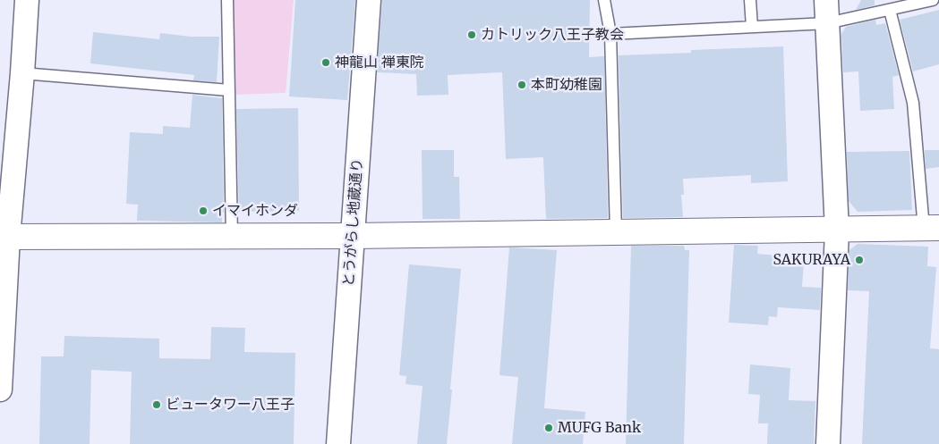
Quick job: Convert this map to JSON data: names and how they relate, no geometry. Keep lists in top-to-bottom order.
{
  "streets": {
    "street": ["とうがらし地蔵通り"]
  },
  "places": [
    "カトリック八王子教会",
    "神龍山 禅東院",
    "本町幼稚園",
    "イマイホンダ",
    "SAKURAYA",
    "ビュータワー八王子",
    "MUFG Bank"
  ]
}
